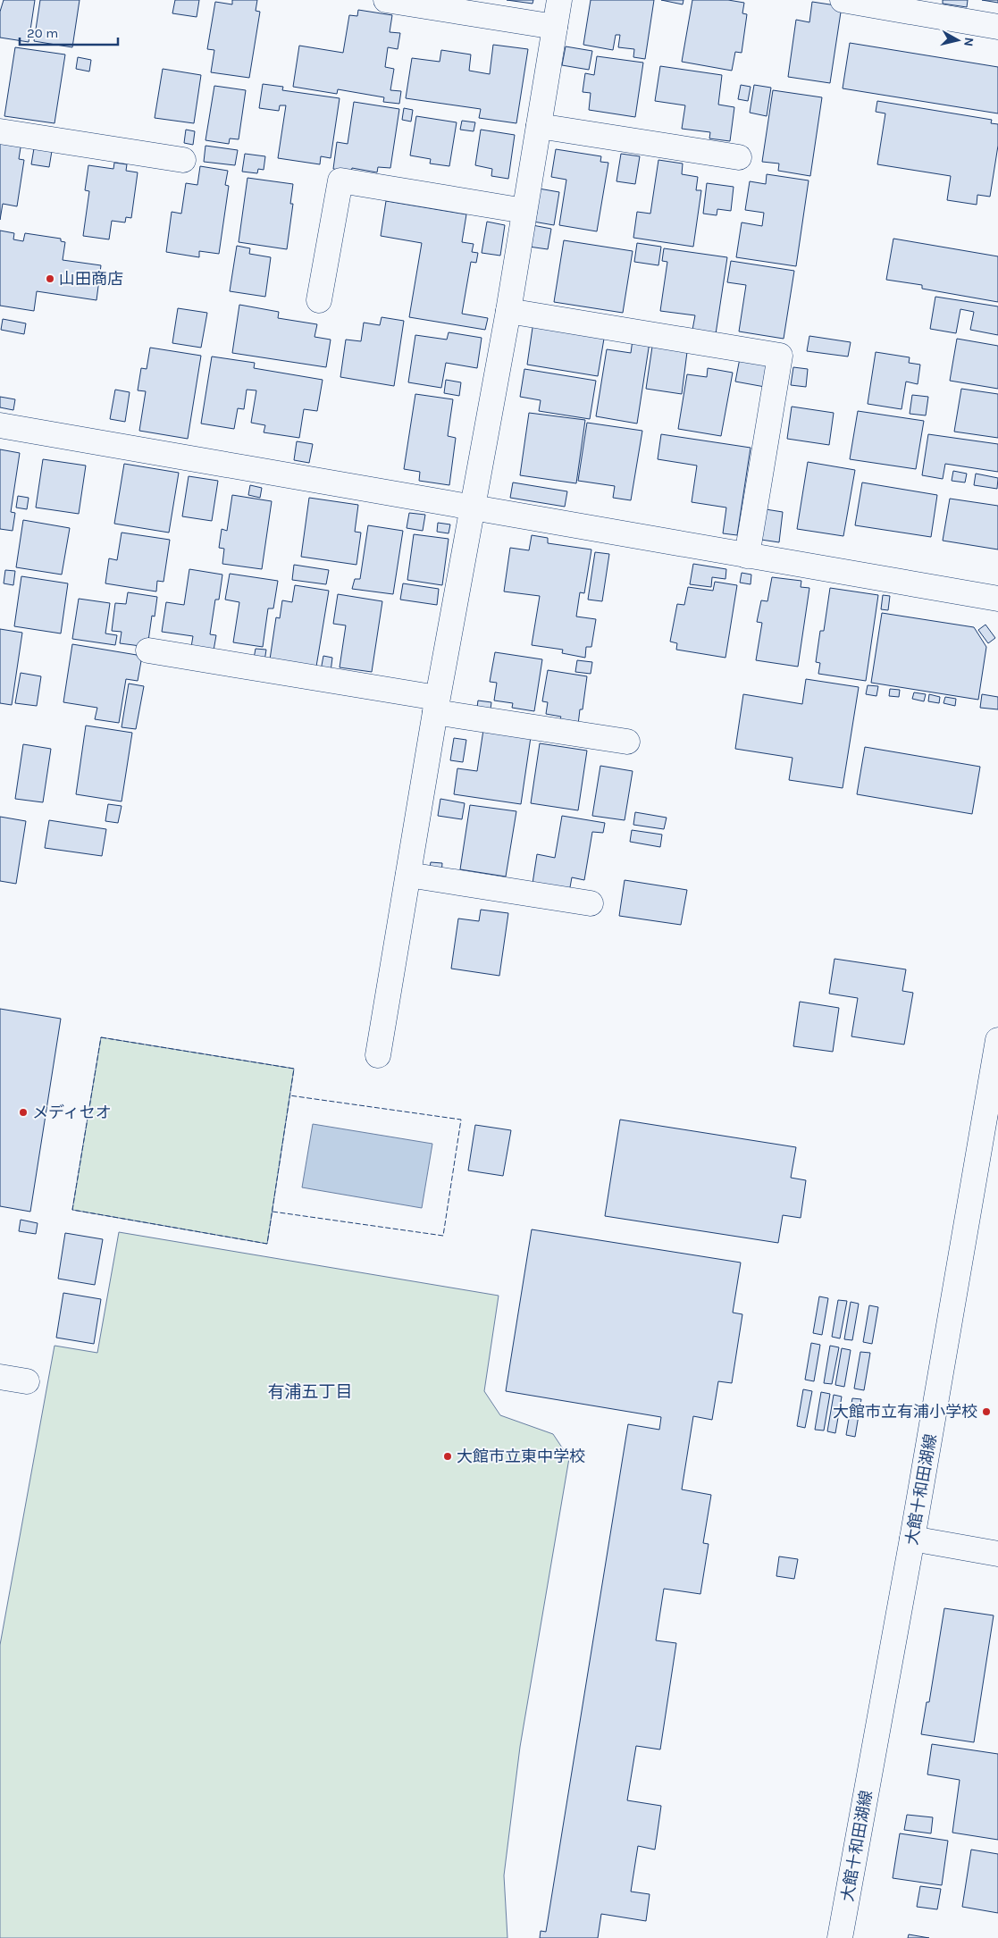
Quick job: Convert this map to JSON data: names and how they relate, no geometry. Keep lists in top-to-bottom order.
{
  "streets": {
    "street": ["大館十和田湖線"]
  },
  "districts": ["有浦五丁目"],
  "places": [
    "山田商店",
    "メディセオ",
    "大館市立有浦小学校",
    "大館市立東中学校"
  ],
  "scale_bar": "20 m",
  "north": "right"
}
